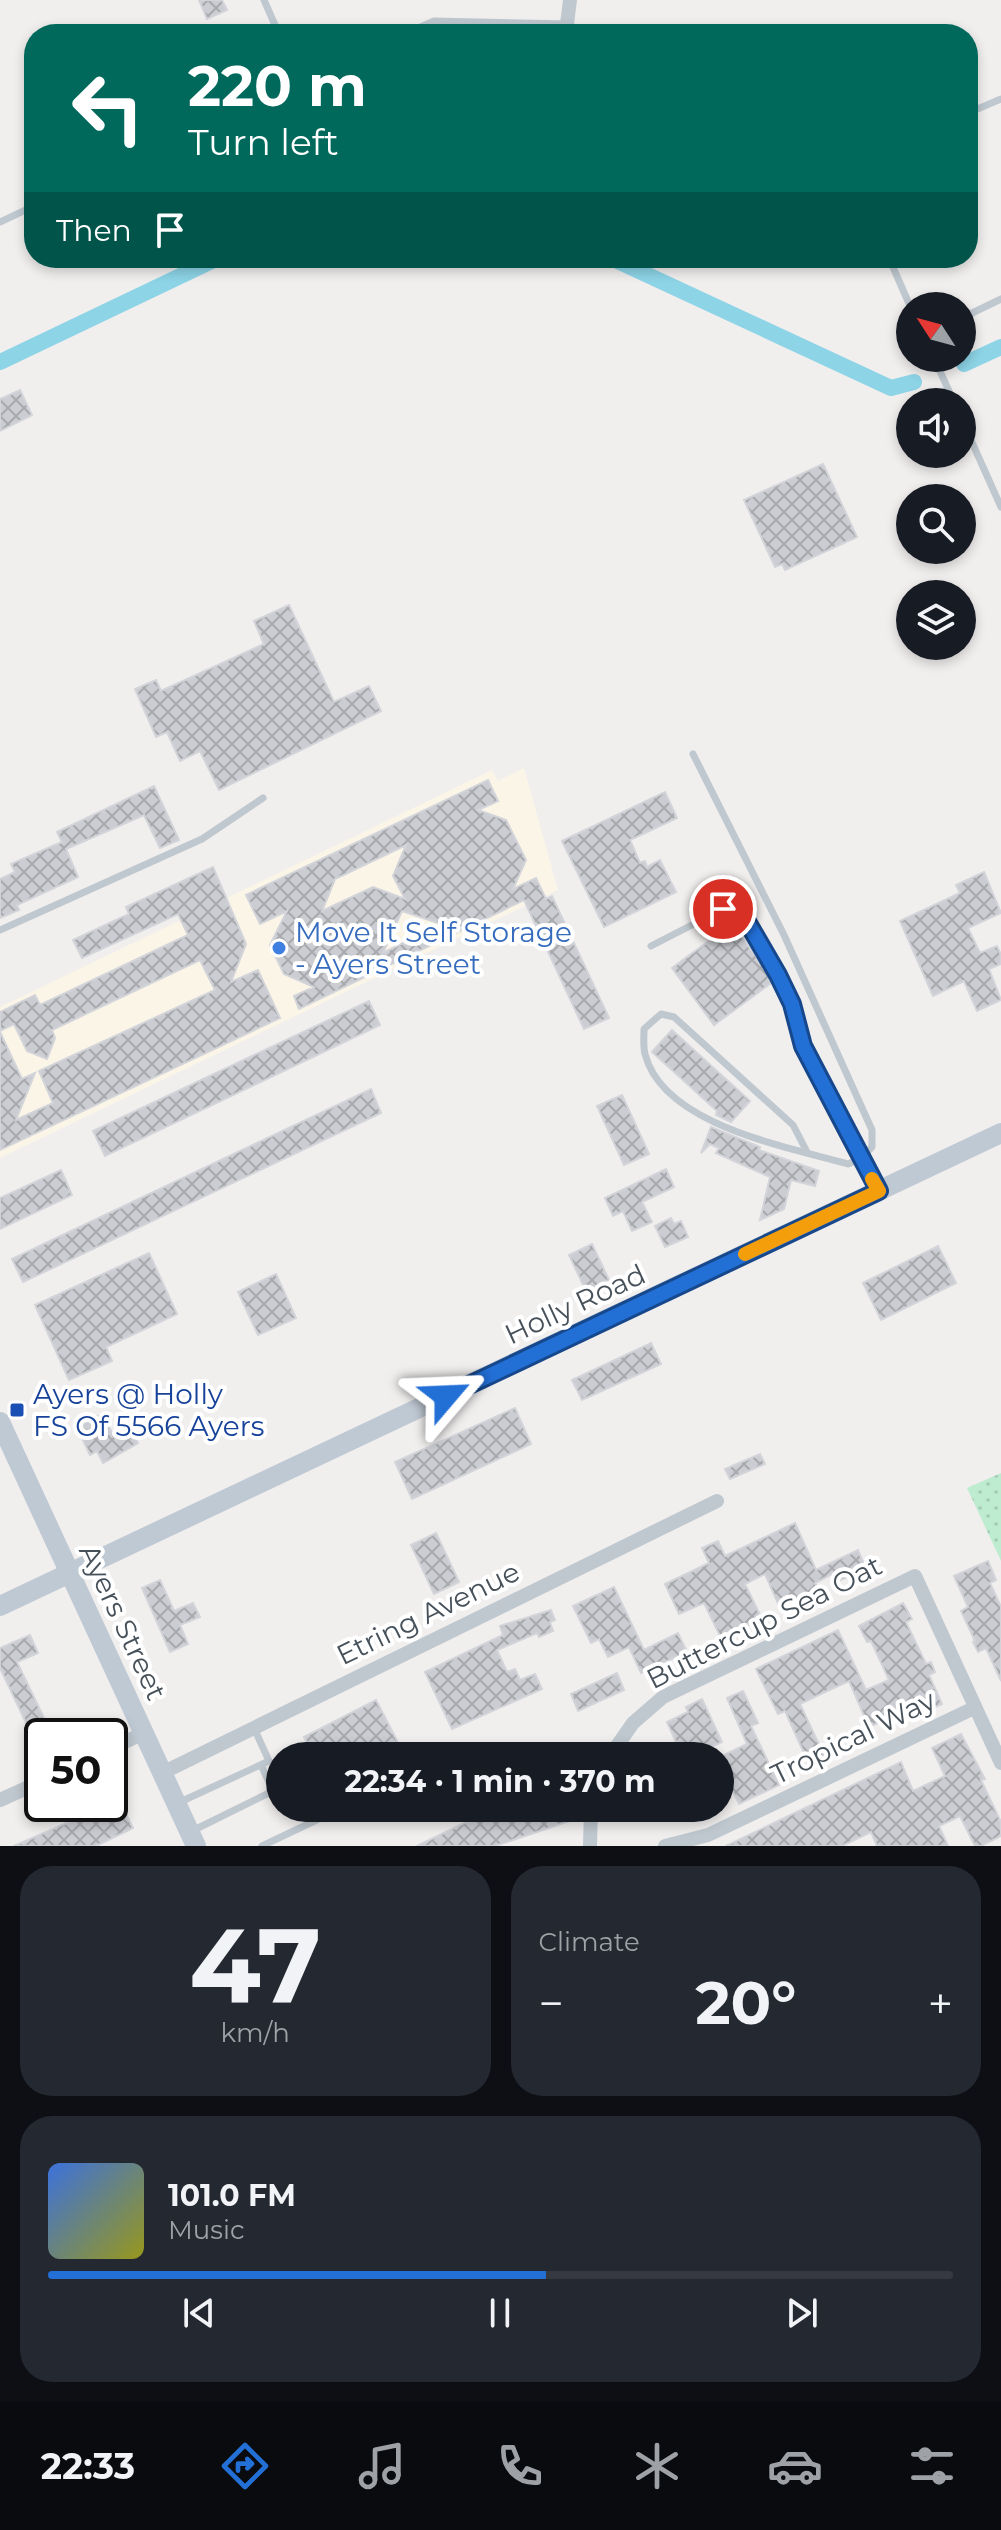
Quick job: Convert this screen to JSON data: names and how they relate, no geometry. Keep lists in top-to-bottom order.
{
  "streets": {
    "main road": ["Holly Road", "Ayers Street"],
    "street": ["Etring Avenue", "Buttercup Sea Oat", "Tropical Way"]
  },
  "crossings": [
    ["Holly Road", "Ayers Street"],
    ["Etring Avenue", "Ayers Street"],
    ["Buttercup Sea Oat", "Tropical Way"]
  ],
  "places": {
    "other": ["Move It Self Storage - Ayers Street"],
    "transit": ["Ayers @ Holly FS Of 5566 Ayers"]
  },
  "north": "top left",
  "page": {
    "turn": ["220 m", "Turn left"],
    "then": "Then",
    "limit": "50",
    "trip": "22:34 · 1 min · 370 m",
    "tile": [
      ["47", "km/h"],
      "Climate"
    ],
    "heat": ["−", "20°", "+"],
    "song": ["101.0 FM", "Music"],
    "tabs": "22:33"
  }
}
